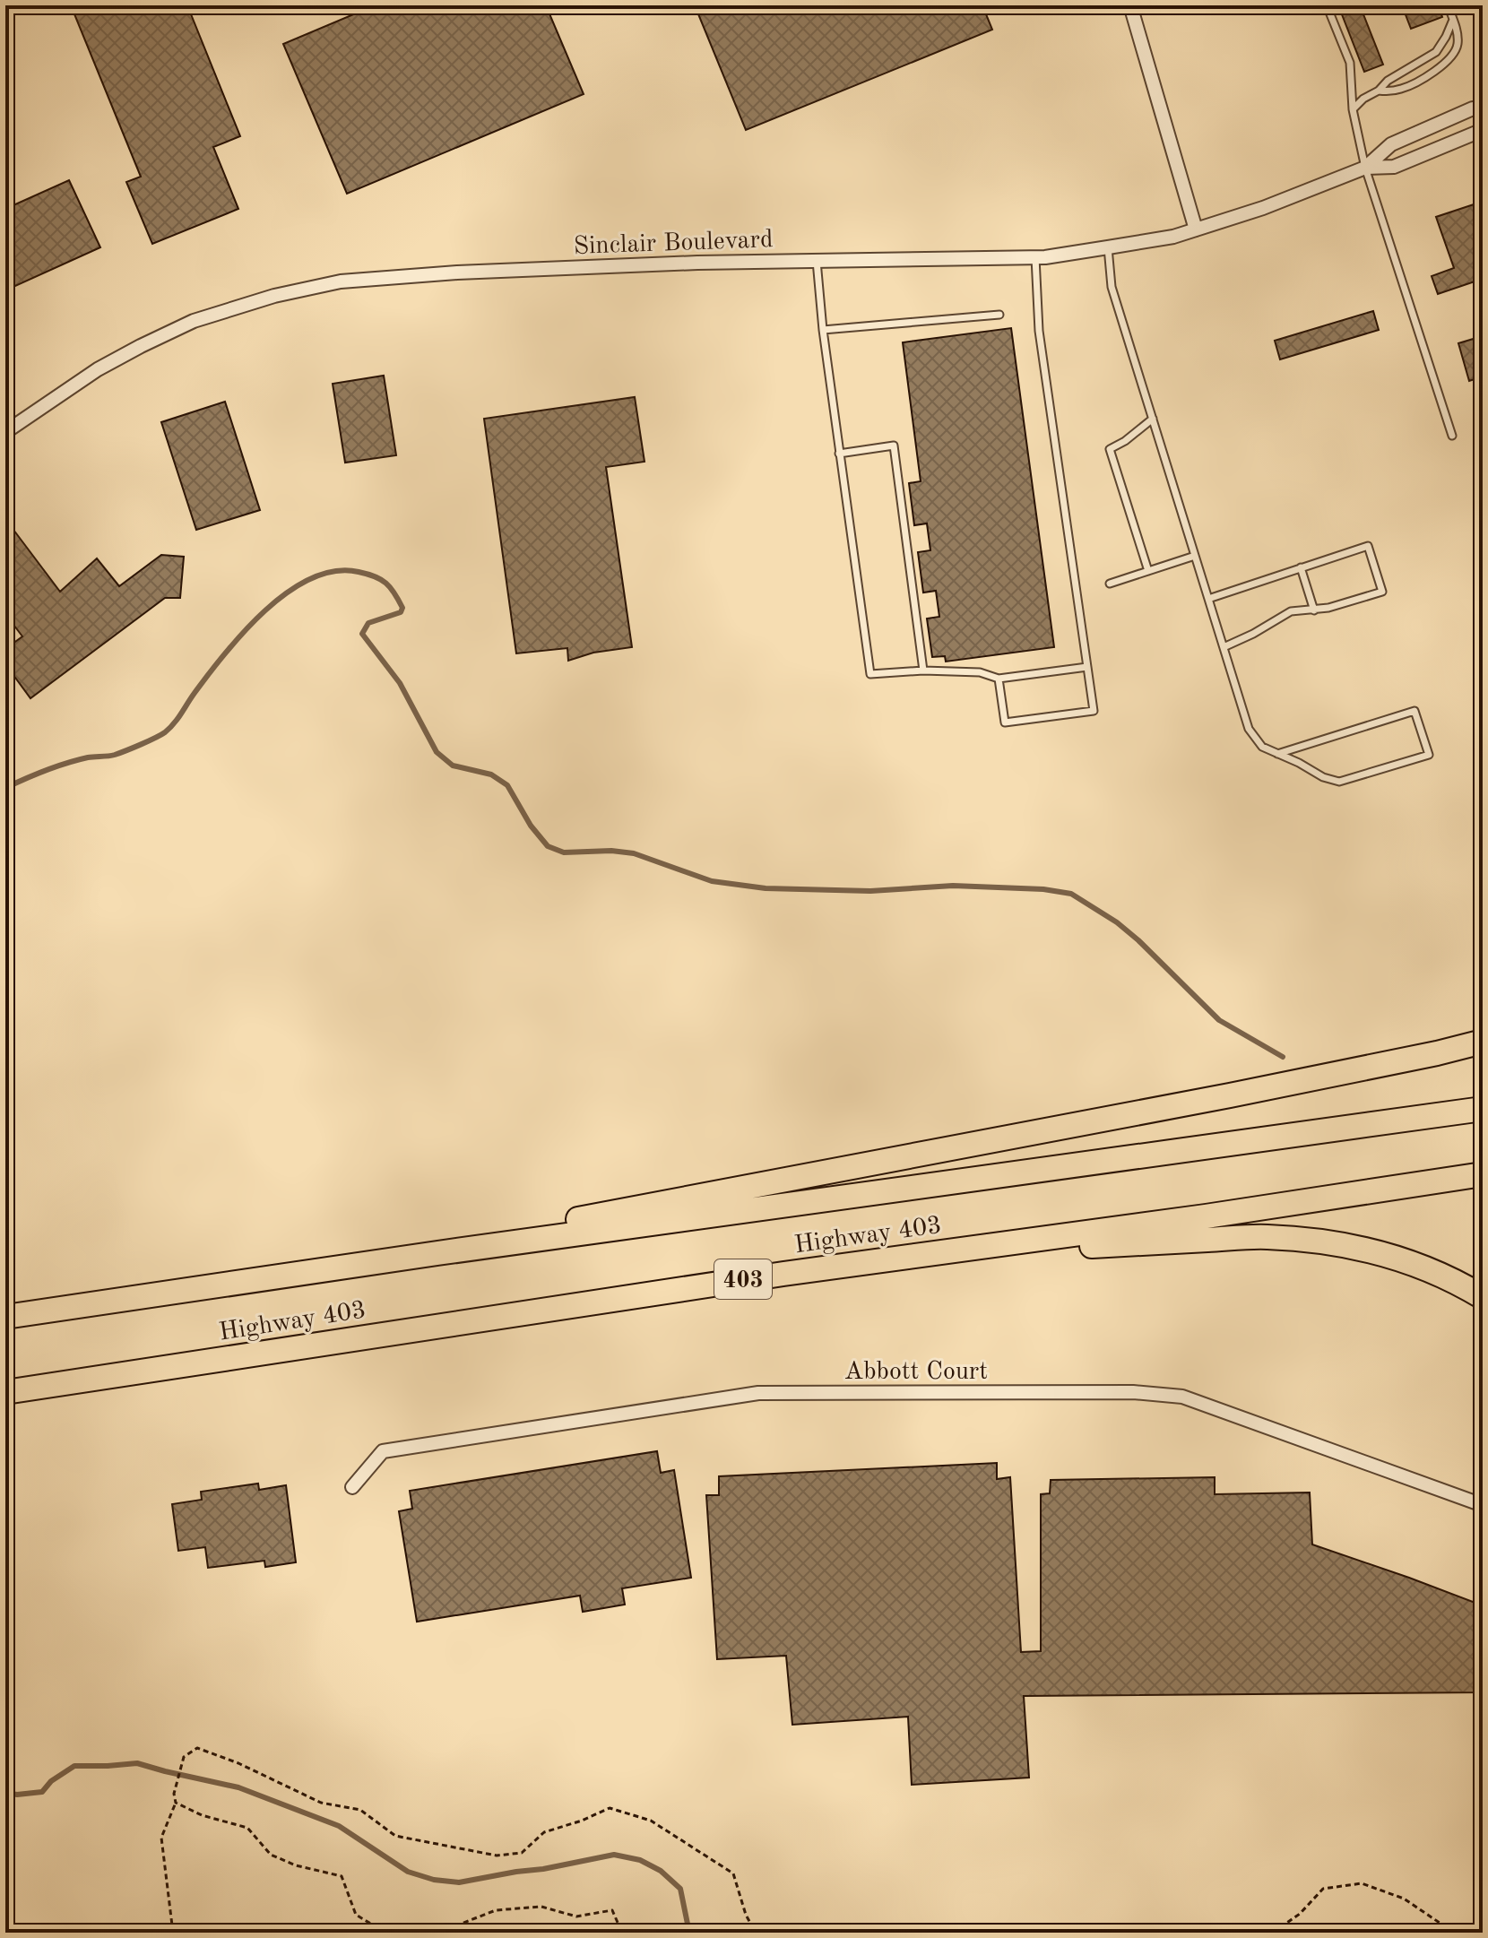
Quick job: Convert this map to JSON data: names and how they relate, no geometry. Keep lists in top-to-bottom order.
{
  "streets": {
    "highway": ["Highway 403", "403"],
    "street": ["Sinclair Boulevard", "Abbott Court"]
  }
}
